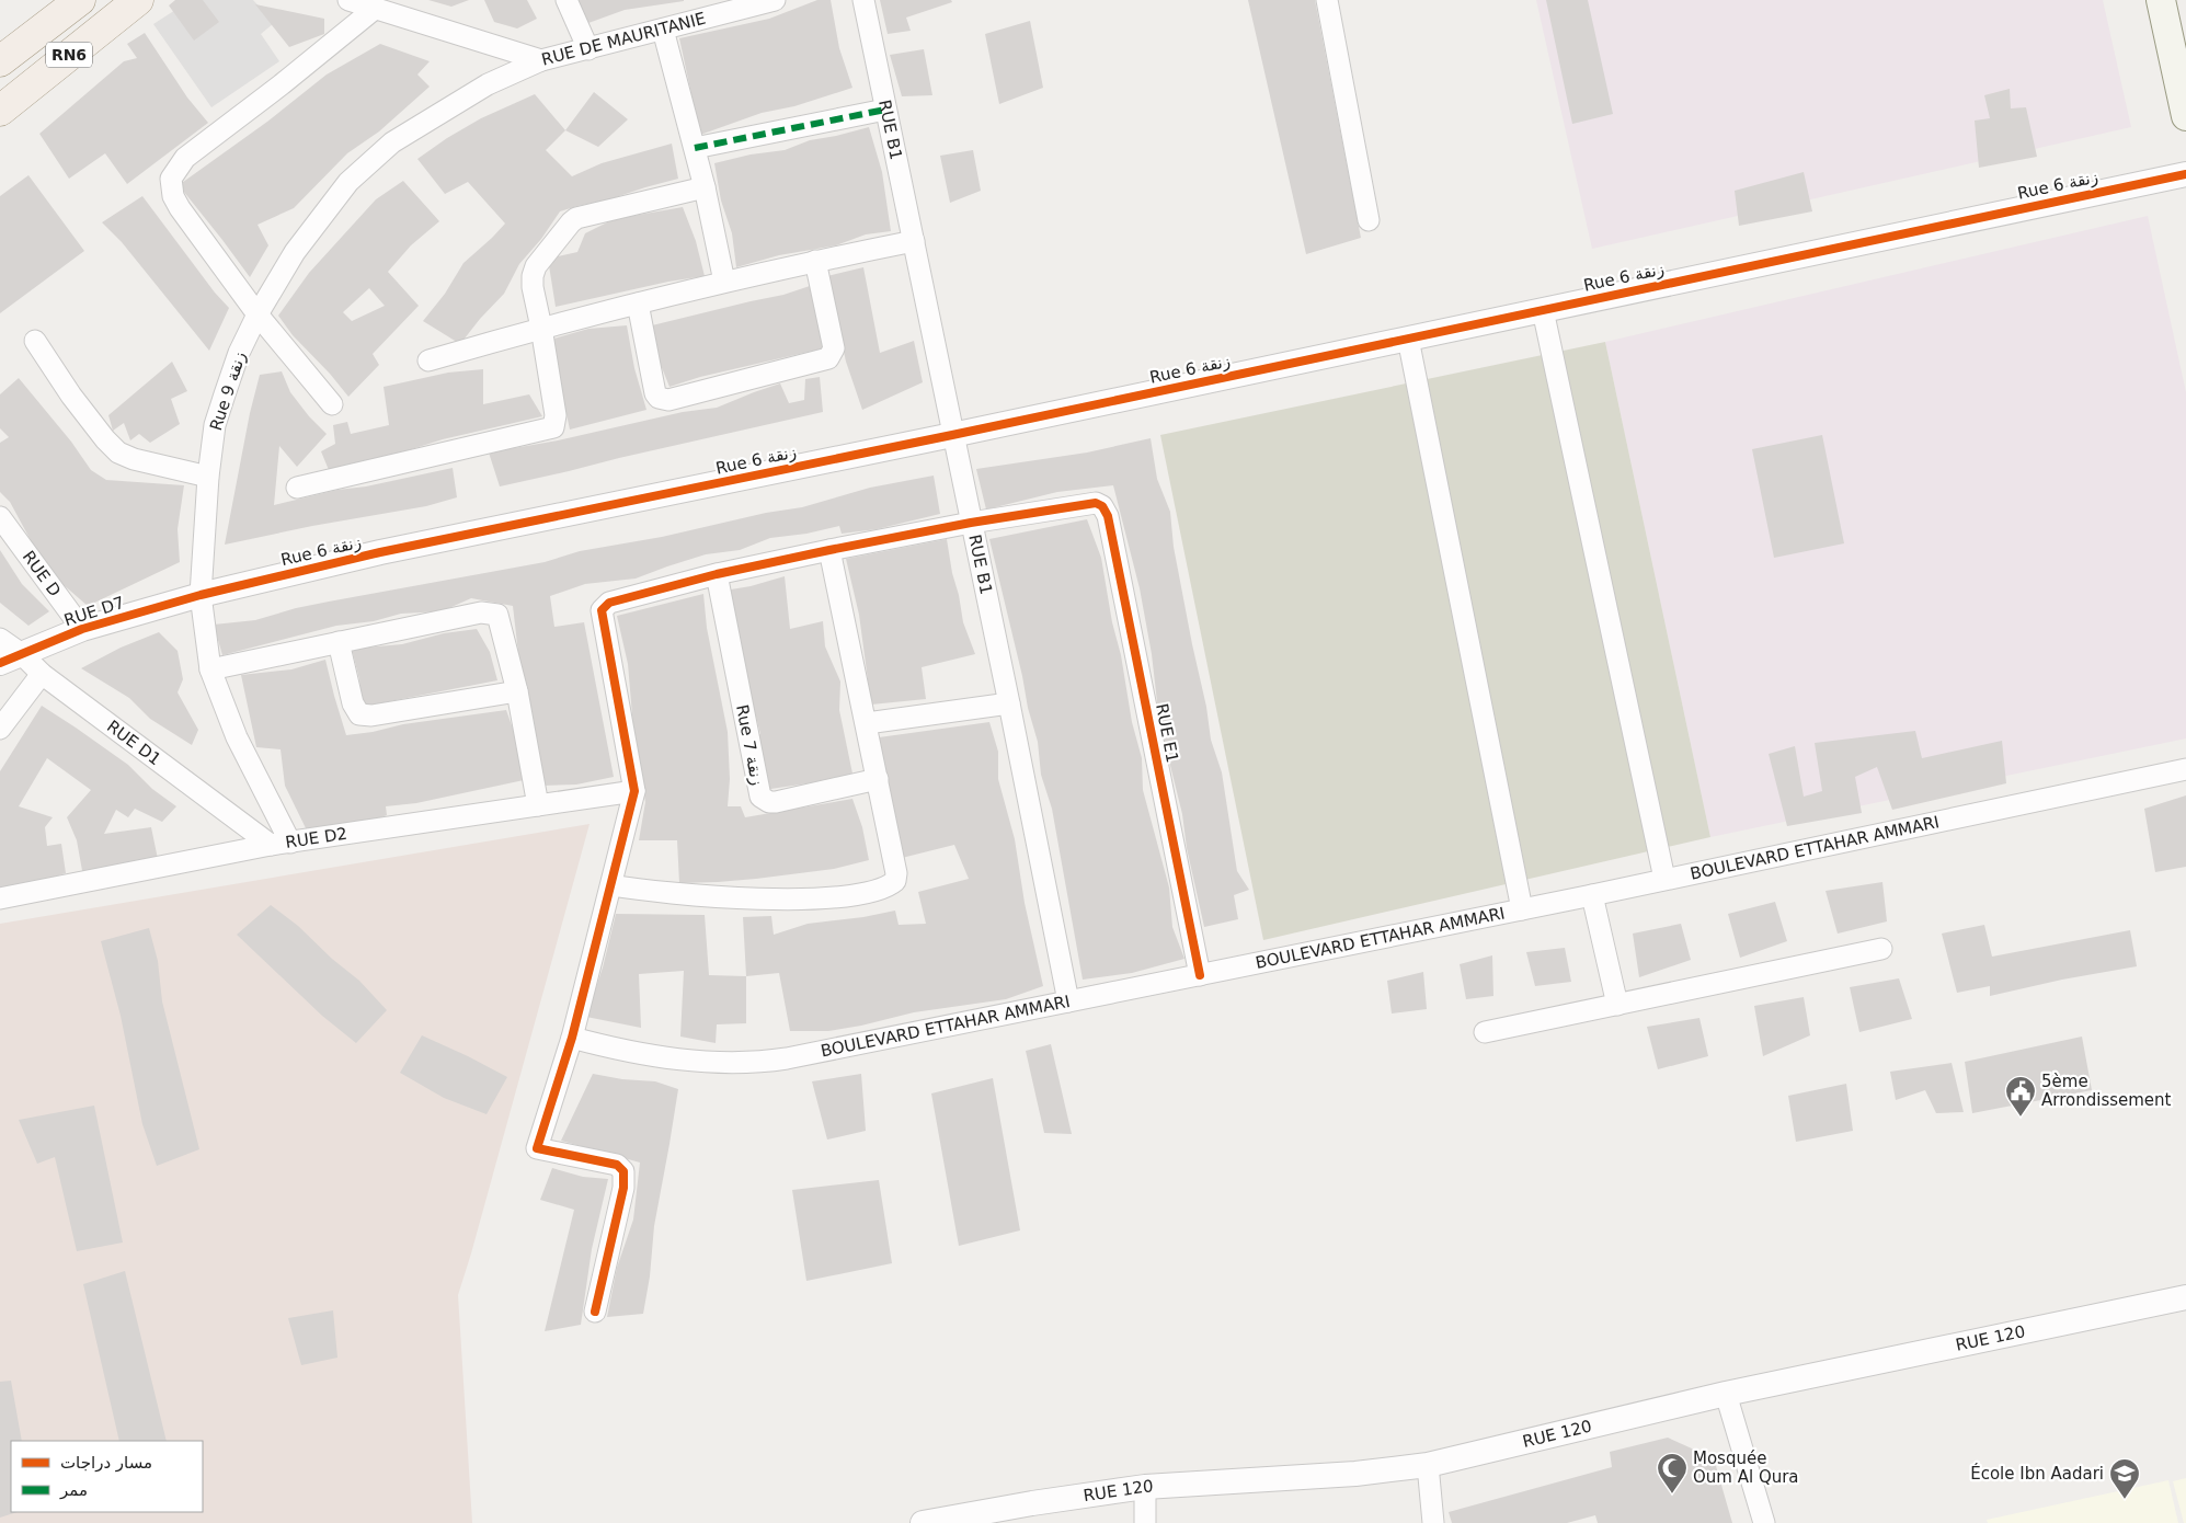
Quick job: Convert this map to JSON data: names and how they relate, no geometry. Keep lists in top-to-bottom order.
{
  "streets": {
    "main road": ["RN6"],
    "street": [
      "RUE DE MAURITANIE",
      "RUE B1",
      "Rue 6 زنقة",
      "Rue 9 زنقة",
      "RUE D",
      "RUE D7",
      "RUE E1",
      "RUE D1",
      "Rue 7 زنقة",
      "RUE D2",
      "BOULEVARD ETTAHAR AMMARI",
      "RUE 120"
    ]
  },
  "crossings": [
    ["RUE DE MAURITANIE", "Rue 9 زنقة"],
    ["RUE B1", "Rue 6 زنقة"],
    ["RUE B1", "RUE E1"],
    ["RUE B1", "BOULEVARD ETTAHAR AMMARI"],
    ["Rue 6 زنقة", "Rue 9 زنقة"],
    ["Rue 6 زنقة", "RUE D7"],
    ["Rue 9 زنقة", "RUE D7"],
    ["Rue 9 زنقة", "RUE D1"],
    ["Rue 9 زنقة", "RUE D2"],
    ["RUE D", "RUE D7"],
    ["RUE D7", "RUE D1"],
    ["RUE E1", "BOULEVARD ETTAHAR AMMARI"],
    ["RUE D1", "RUE D2"]
  ],
  "places": {
    "public building": ["5ème Arrondissement"],
    "mosque": ["Mosquée Oum Al Qura"],
    "school or university": ["École Ibn Aadari"]
  },
  "legend": ["مسار دراجات", "ممر"]
}
